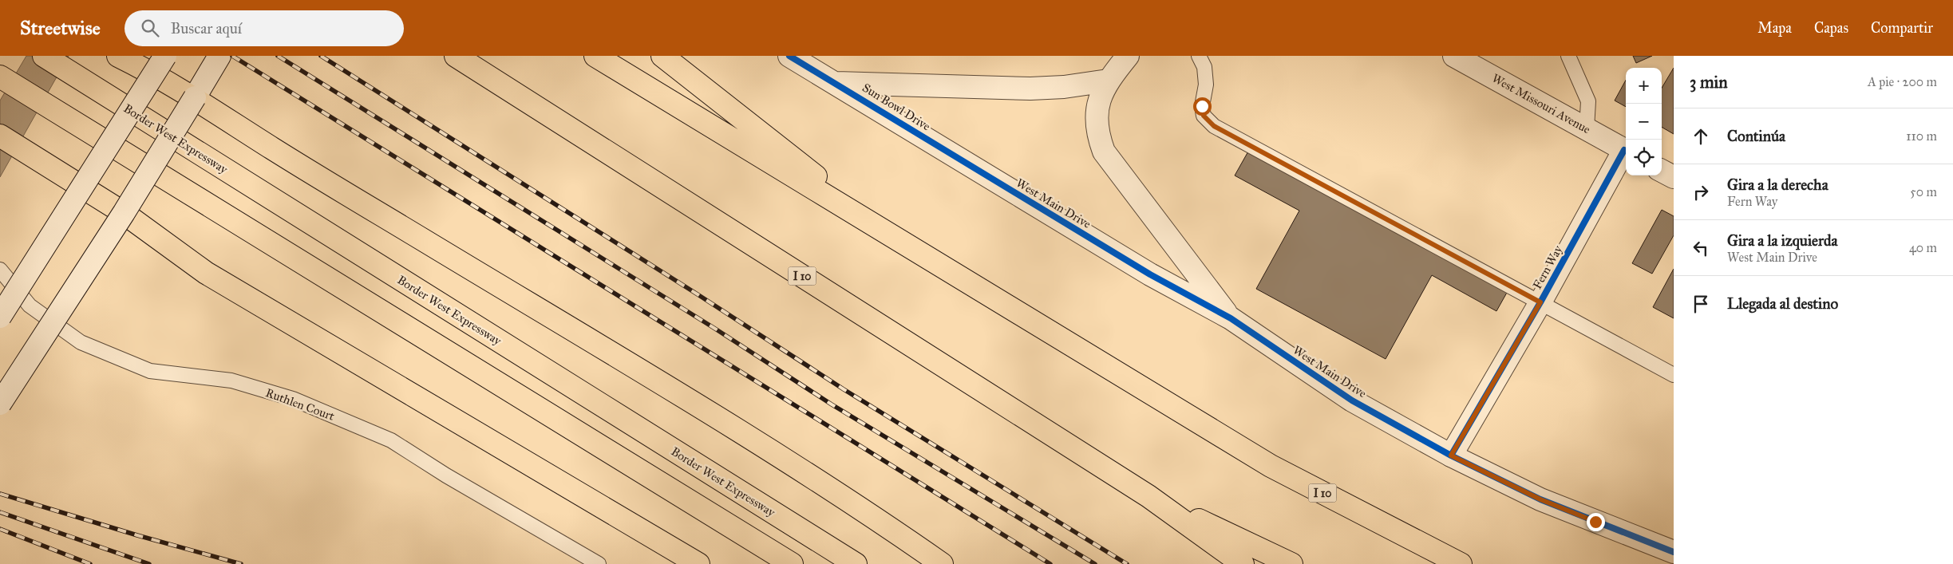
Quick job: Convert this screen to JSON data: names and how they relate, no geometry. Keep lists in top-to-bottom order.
{
  "streets": {
    "highway": ["Border West Expressway", "I 10"],
    "street": [
      "West Missouri Avenue",
      "Sun Bowl Drive",
      "West Main Drive",
      "Fern Way"
    ],
    "lane": ["Ruthlen Court"]
  },
  "crossings": [
    ["Sun Bowl Drive", "West Main Drive"],
    ["West Main Drive", "Fern Way"]
  ],
  "page": {
    "header": "Streetwise",
    "search": "Buscar aquí",
    "nav": ["Mapa", "Capas", "Compartir"],
    "heading": ["3 min", "A pie · 200 m"],
    "map_buttons": ["+", "−"],
    "list": [
      ["Continúa", "110 m"],
      ["Gira a la derecha", "Fern Way", "50 m"],
      ["Gira a la izquierda", "West Main Drive", "40 m"],
      "Llegada al destino"
    ]
  }
}
